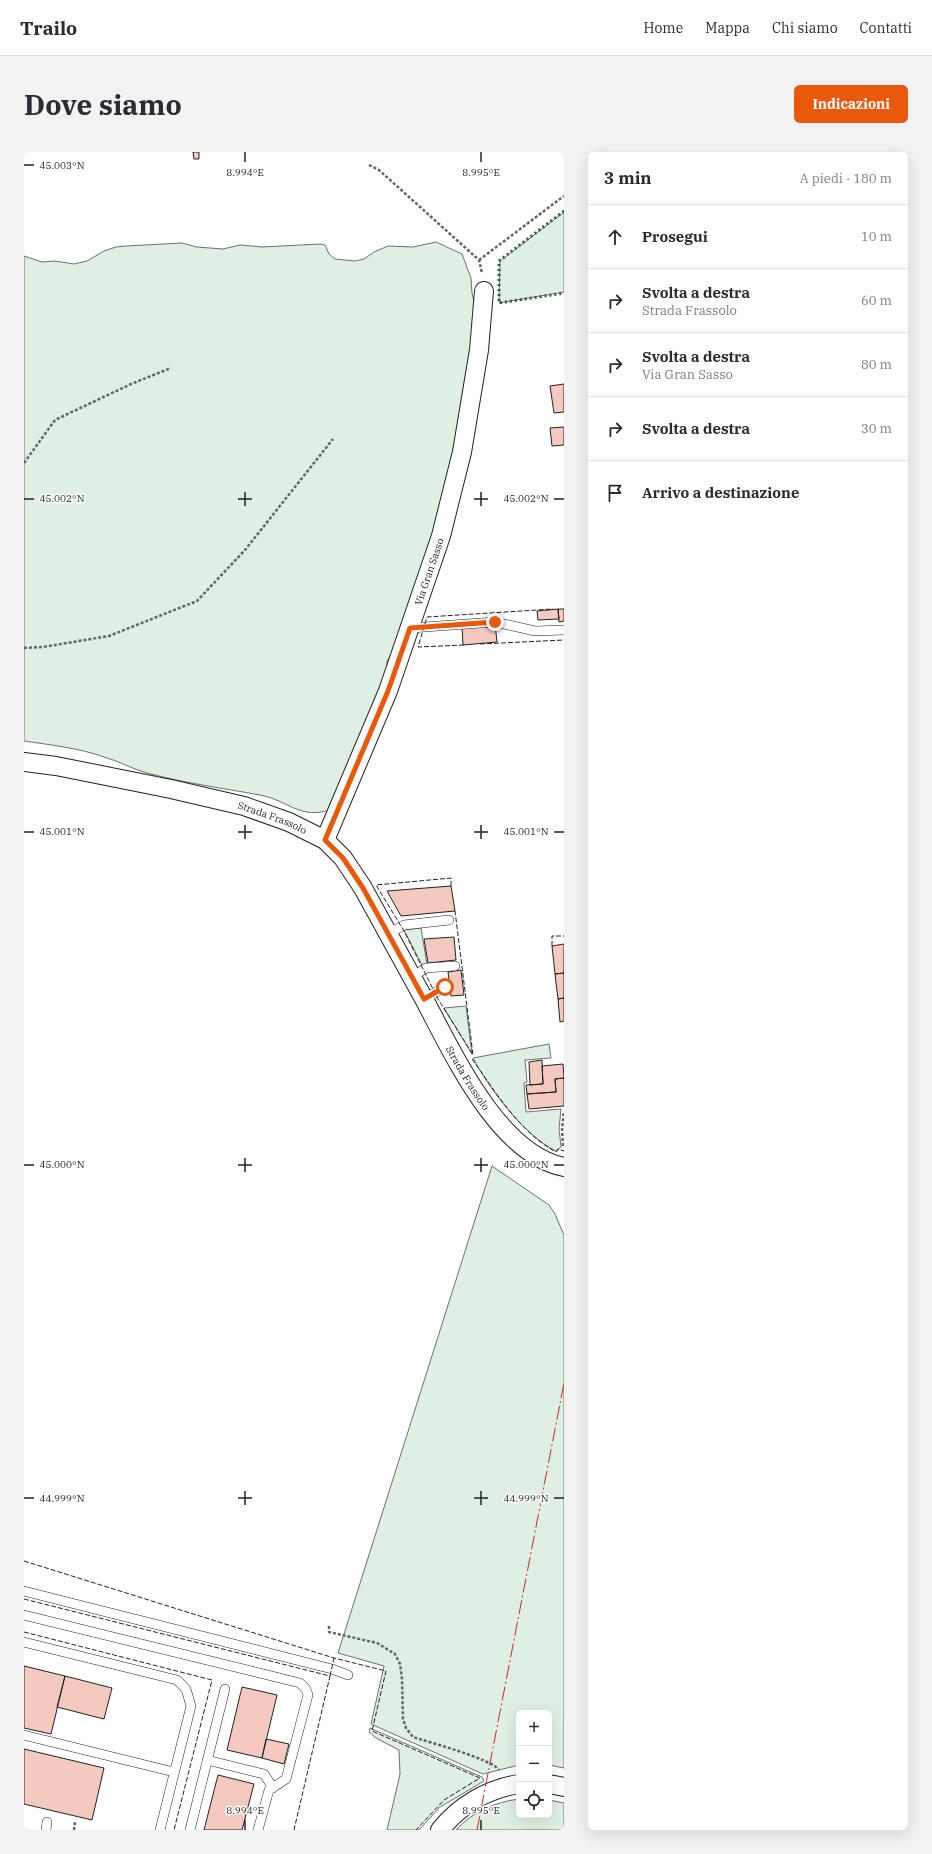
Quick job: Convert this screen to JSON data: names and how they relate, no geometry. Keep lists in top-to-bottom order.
{
  "streets": {
    "street": ["Via Gran Sasso", "Strada Frassolo"]
  },
  "crossings": [
    ["Via Gran Sasso", "Strada Frassolo"]
  ],
  "page": {
    "header": "Trailo",
    "nav": [
      "Home",
      "Mappa",
      "Chi siamo",
      "Contatti"
    ],
    "buttons": "Indicazioni",
    "title": "Dove siamo",
    "heading": ["3 min", "A piedi · 180 m"],
    "list": [
      ["Prosegui", "10 m"],
      ["Svolta a destra", "Strada Frassolo", "60 m"],
      ["Svolta a destra", "Via Gran Sasso", "80 m"],
      ["Svolta a destra", "30 m"],
      "Arrivo a destinazione"
    ],
    "map_buttons": ["+", "−"]
  },
  "coordinates": [
    "45.003°N",
    "8.994°E",
    "8.995°E",
    "45.002°N",
    "45.001°N",
    "45.000°N",
    "44.999°N"
  ]
}
